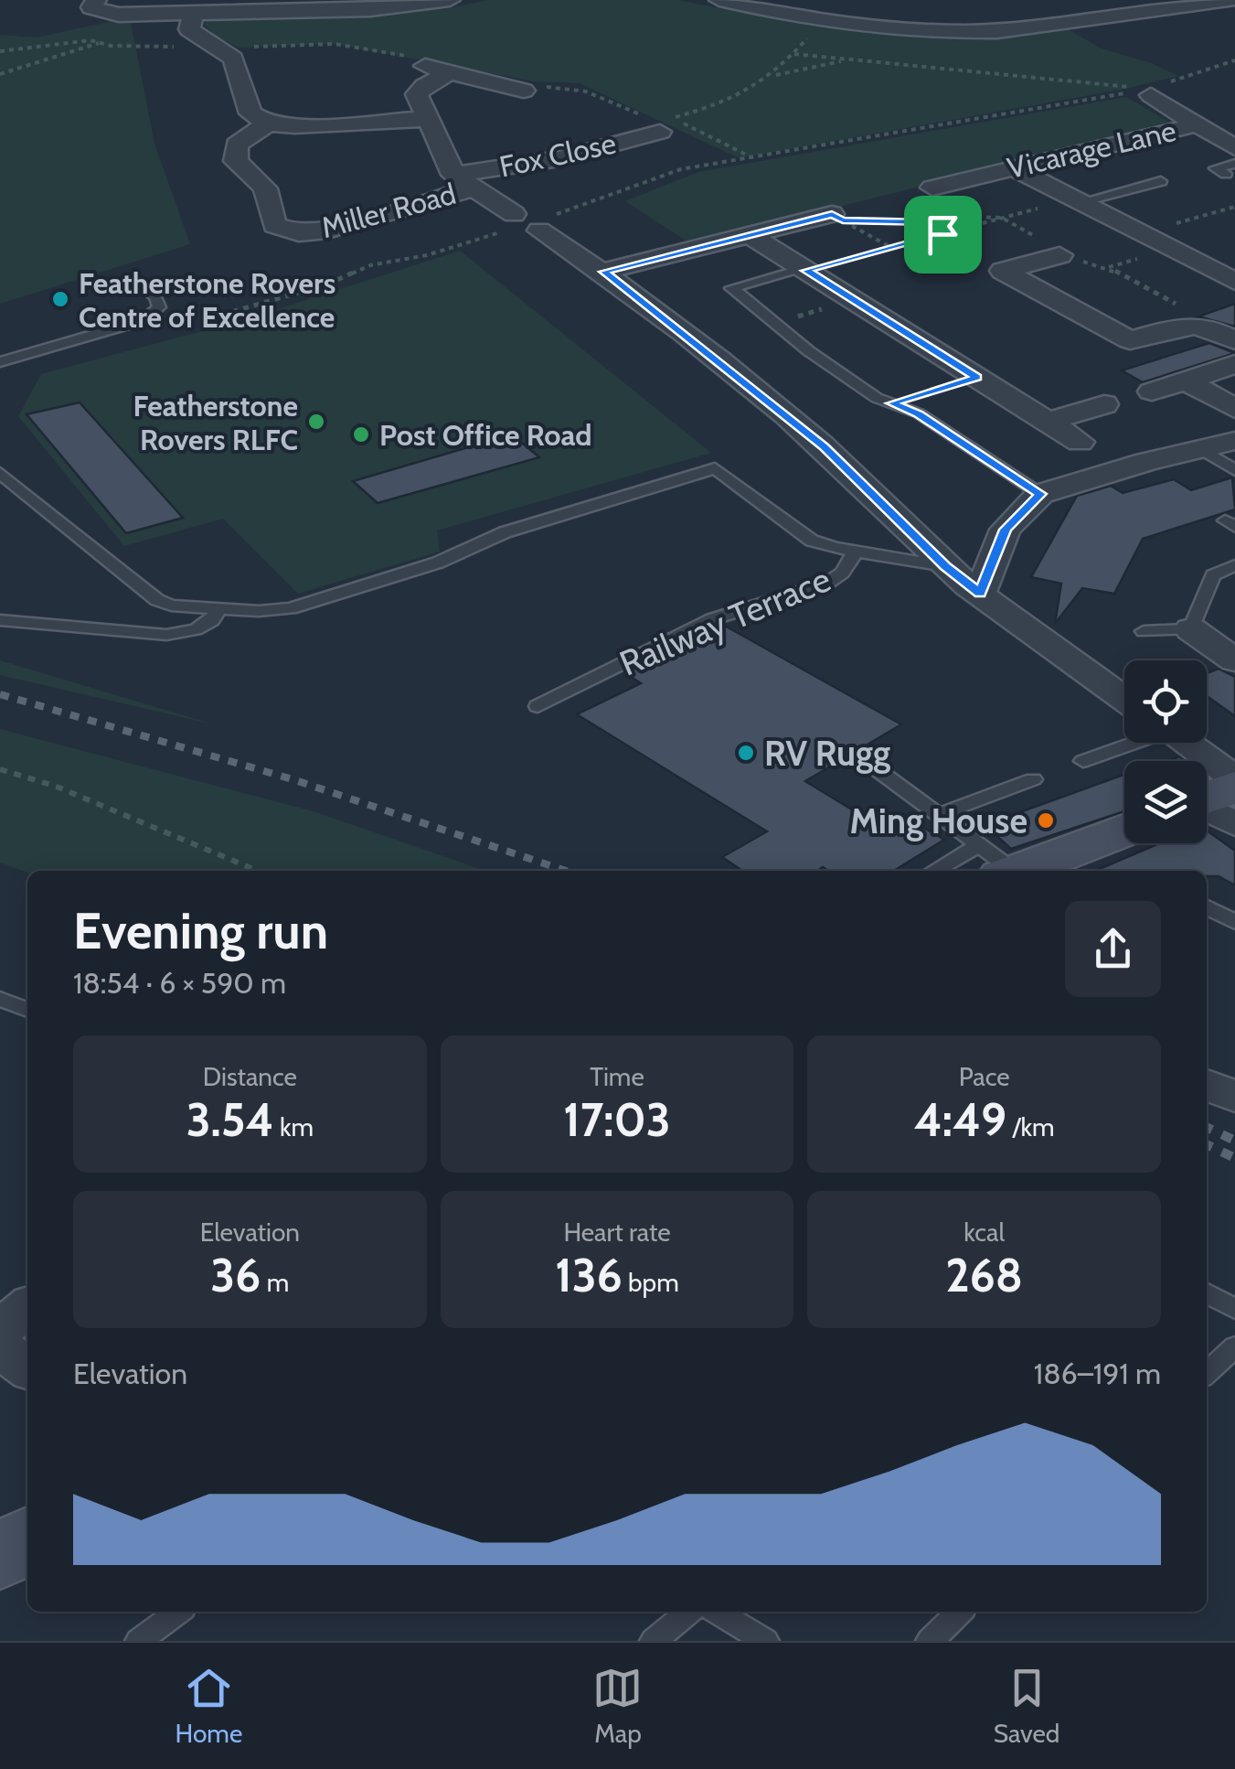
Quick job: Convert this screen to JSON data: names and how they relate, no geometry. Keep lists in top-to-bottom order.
{
  "streets": {
    "street": ["Vicarage Lane", "Fox Close", "Miller Road"],
    "lane": ["Railway Terrace"]
  },
  "crossings": [
    ["Fox Close", "Miller Road"]
  ],
  "places": [
    "Featherstone Rovers Centre of Excellence",
    "Featherstone Rovers RLFC",
    "Post Office Road",
    "RV Rugg",
    "Ming House"
  ],
  "page": {
    "heading": ["Evening run", "18:54 · 6 × 590 m"],
    "stats": [
      ["Distance", "3.54 km"],
      ["Time", "17:03"],
      ["Pace", "4:49 /km"],
      ["Elevation", "36 m"],
      ["Heart rate", "136 bpm"],
      ["kcal", "268"]
    ],
    "chart": ["Elevation", "186–191 m"],
    "tabs": ["Home", "Map", "Saved"]
  }
}
